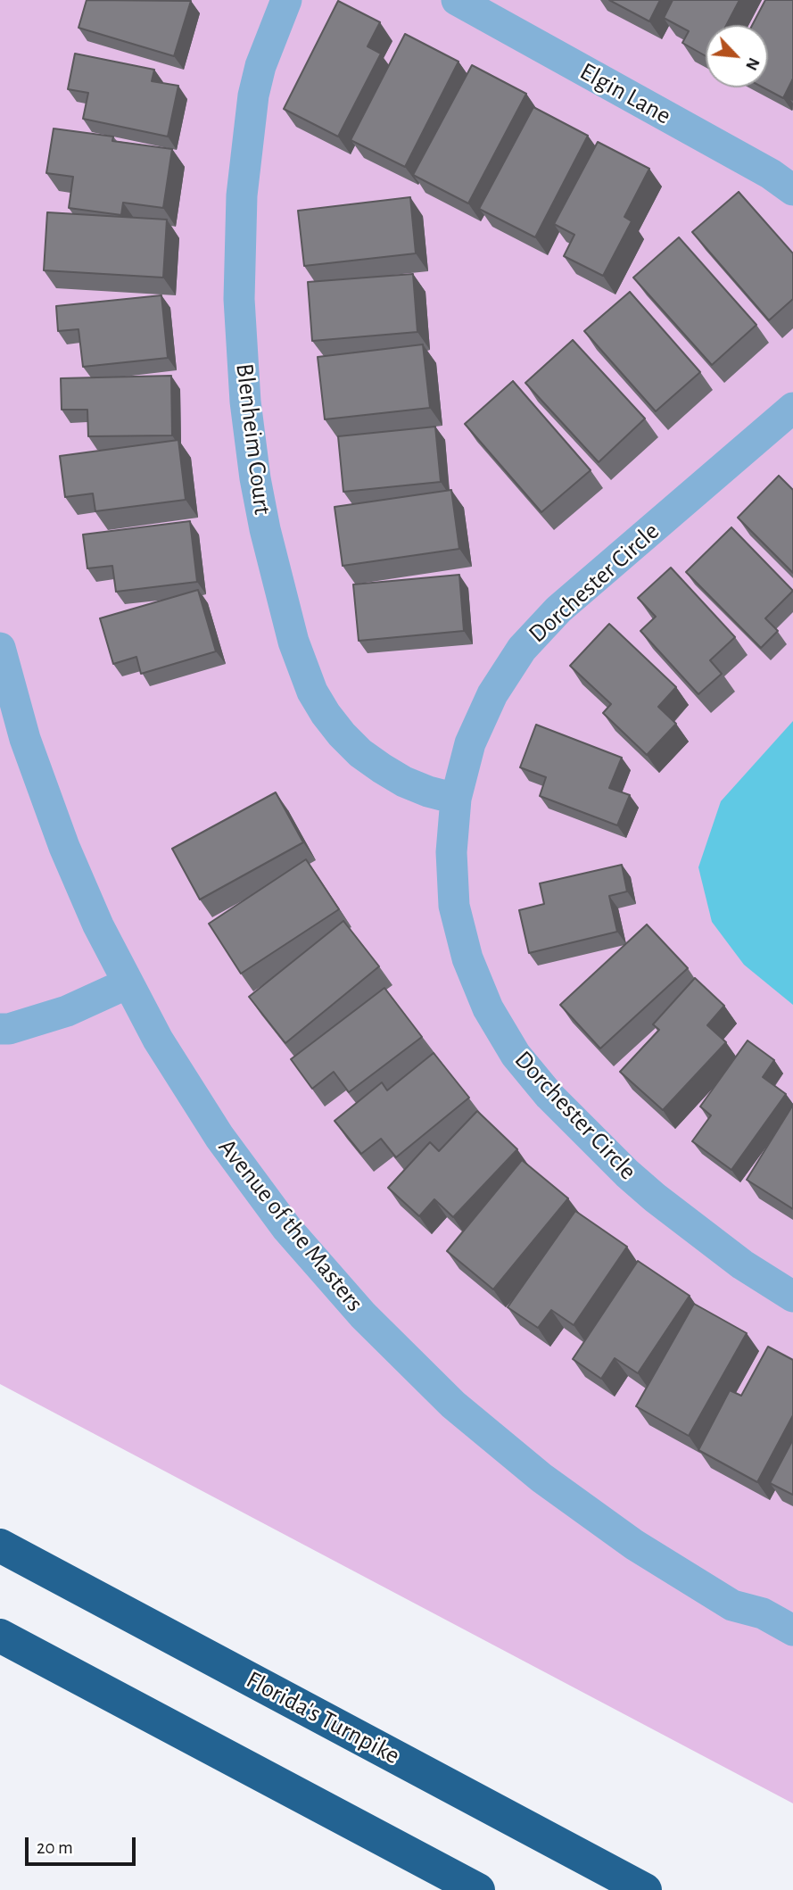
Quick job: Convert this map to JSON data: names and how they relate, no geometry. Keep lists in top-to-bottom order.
{
  "streets": {
    "highway": ["Florida's Turnpike"],
    "street": [
      "Elgin Lane",
      "Blenheim Court",
      "Dorchester Circle",
      "Avenue of the Masters"
    ]
  },
  "crossings": [
    ["Blenheim Court", "Dorchester Circle"]
  ],
  "scale_bar": "20 m",
  "north": "bottom right"
}
